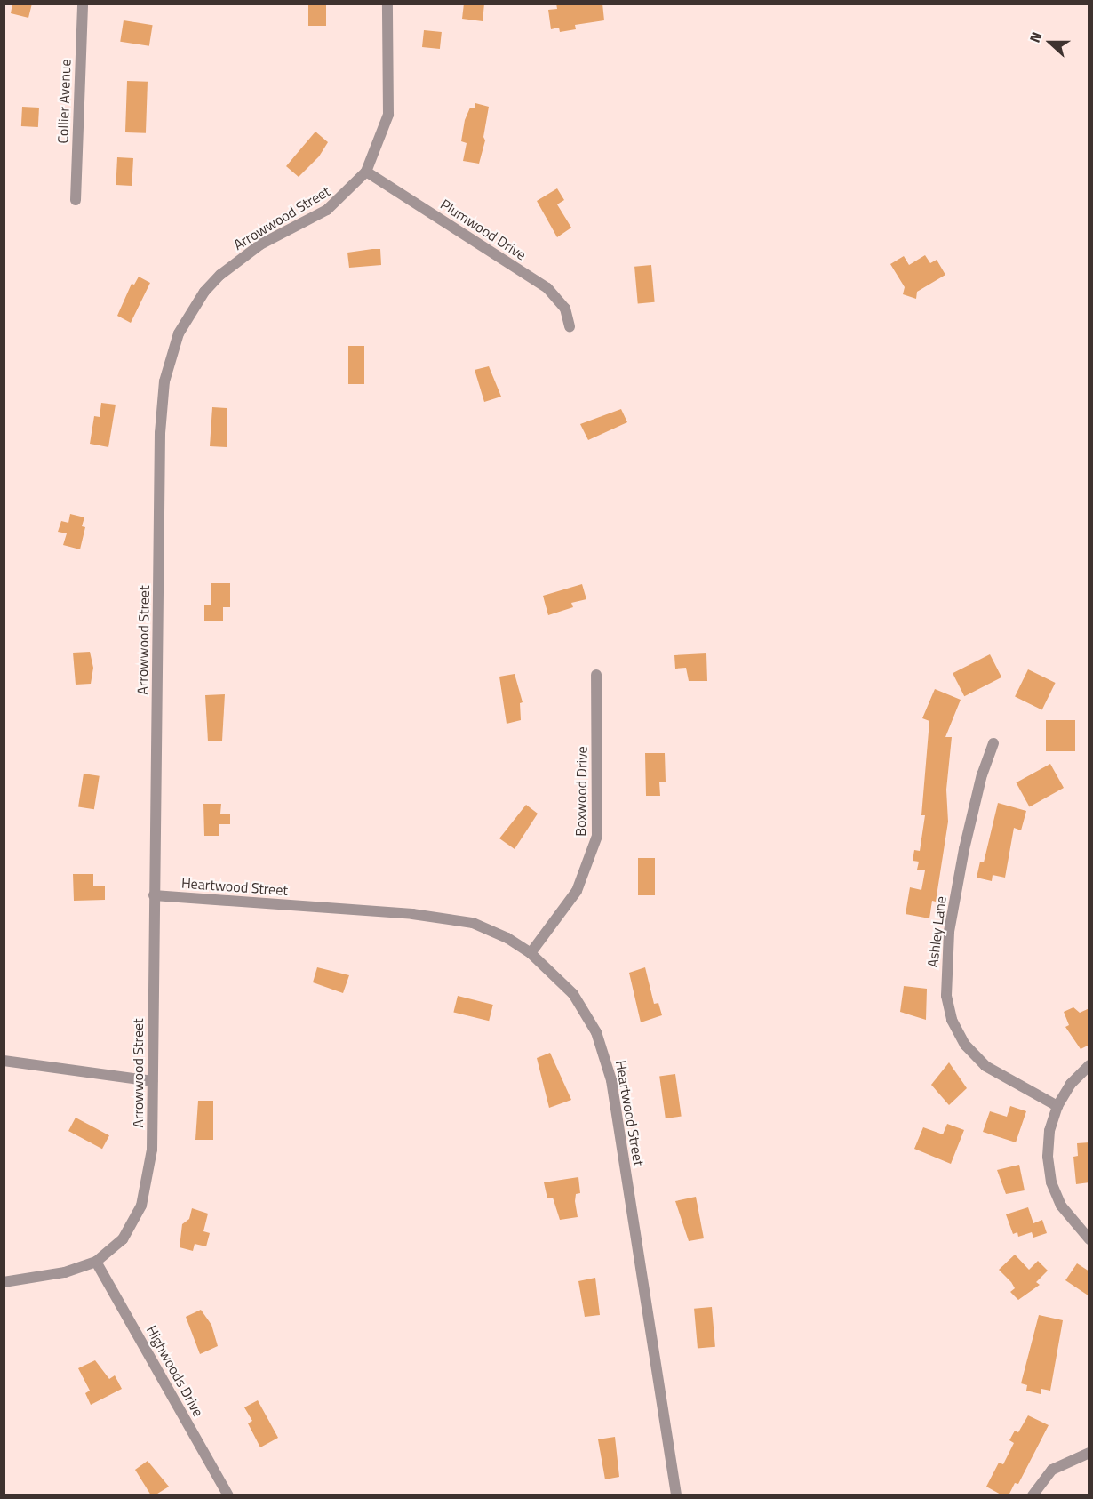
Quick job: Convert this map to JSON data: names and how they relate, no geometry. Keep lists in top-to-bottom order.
{
  "streets": {
    "street": [
      "Collier Avenue",
      "Arrowwood Street",
      "Plumwood Drive",
      "Boxwood Drive",
      "Heartwood Street",
      "Ashley Lane",
      "Highwoods Drive"
    ]
  },
  "crossings": [
    ["Arrowwood Street", "Plumwood Drive"],
    ["Arrowwood Street", "Heartwood Street"],
    ["Arrowwood Street", "Highwoods Drive"],
    ["Boxwood Drive", "Heartwood Street"]
  ],
  "north": "left"
}
